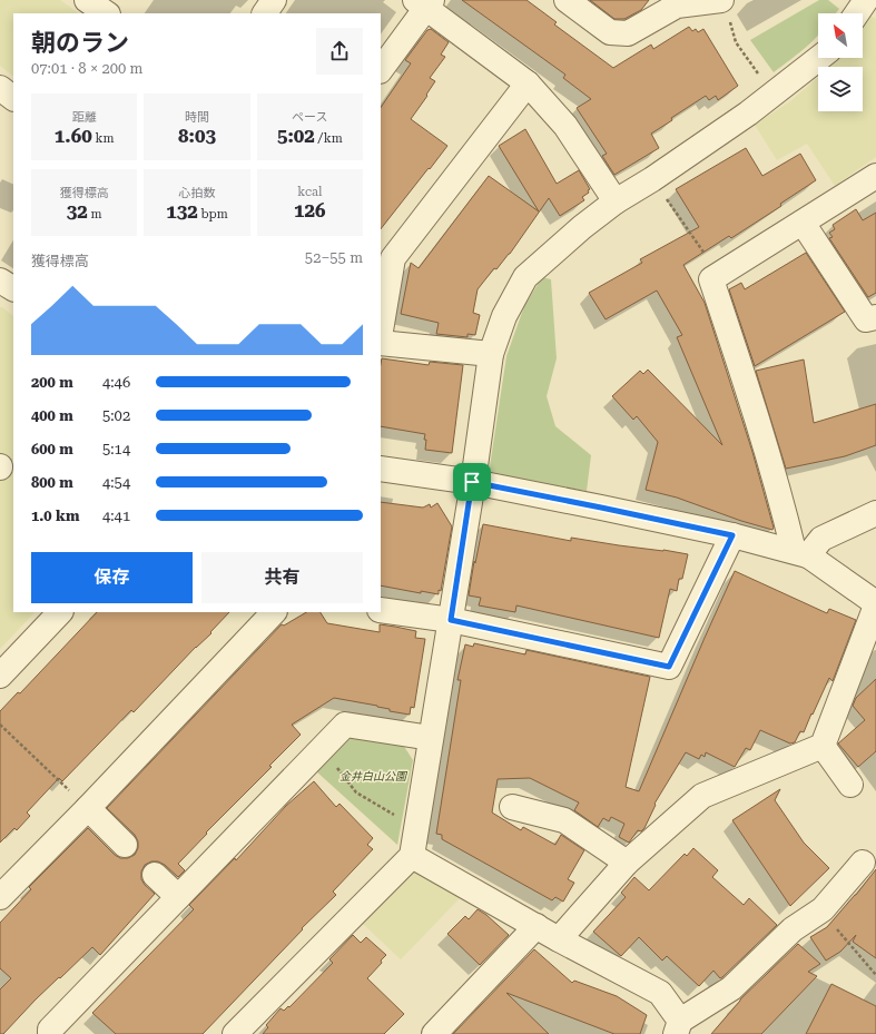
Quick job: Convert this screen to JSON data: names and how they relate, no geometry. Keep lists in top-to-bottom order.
{
  "parks": ["金井白山公園"],
  "north": "top left",
  "page": {
    "heading": ["朝のラン", "07:01 · 8 × 200 m"],
    "stats": [
      ["距離", "1.60 km"],
      ["時間", "8:03"],
      ["ペース", "5:02 /km"],
      ["獲得標高", "32 m"],
      ["心拍数", "132 bpm"],
      ["kcal", "126"]
    ],
    "chart": ["獲得標高", "52–55 m"],
    "list": [
      {
        "name": "200 m",
        "note": "4:46"
      },
      {
        "name": "400 m",
        "note": "5:02"
      },
      {
        "name": "600 m",
        "note": "5:14"
      },
      {
        "name": "800 m",
        "note": "4:54"
      },
      {
        "name": "1.0 km",
        "note": "4:41"
      }
    ],
    "buttons": ["保存", "共有"]
  }
}
